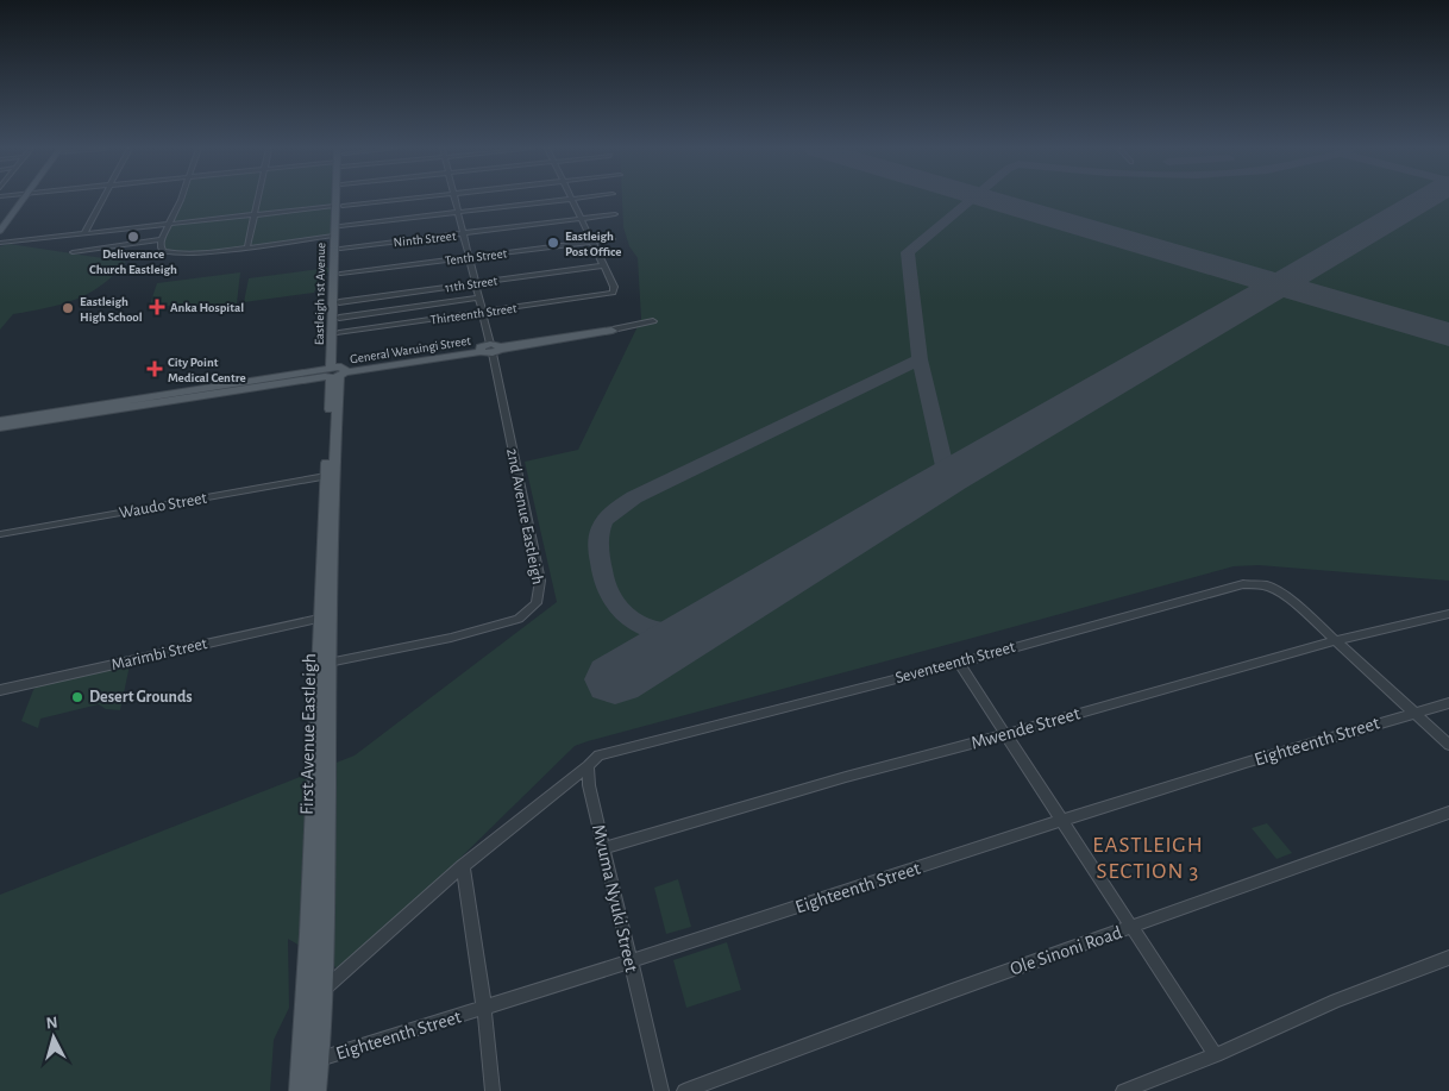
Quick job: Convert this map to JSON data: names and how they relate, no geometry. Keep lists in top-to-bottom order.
{
  "streets": {
    "main road": ["Eastleigh 1st Avenue", "General Waruingi Street", "First Avenue Eastleigh"],
    "street": [
      "Ninth Street",
      "Tenth Street",
      "11th Street",
      "Thirteenth Street",
      "Waudo Street",
      "2nd Avenue Eastleigh",
      "Marimbi Street",
      "Seventeenth Street",
      "Mwende Street",
      "Eighteenth Street",
      "Mvuma Nyuki Street",
      "Ole Sinoni Road"
    ]
  },
  "crossings": [
    ["Ninth Street", "Eastleigh 1st Avenue"],
    ["Ninth Street", "2nd Avenue Eastleigh"],
    ["Tenth Street", "Eastleigh 1st Avenue"],
    ["Tenth Street", "2nd Avenue Eastleigh"],
    ["11th Street", "Eastleigh 1st Avenue"],
    ["11th Street", "Thirteenth Street"],
    ["11th Street", "2nd Avenue Eastleigh"],
    ["Eastleigh 1st Avenue", "Thirteenth Street"],
    ["Eastleigh 1st Avenue", "General Waruingi Street"],
    ["Eastleigh 1st Avenue", "First Avenue Eastleigh"],
    ["Thirteenth Street", "2nd Avenue Eastleigh"],
    ["General Waruingi Street", "2nd Avenue Eastleigh"],
    ["General Waruingi Street", "First Avenue Eastleigh"],
    ["Waudo Street", "First Avenue Eastleigh"],
    ["2nd Avenue Eastleigh", "First Avenue Eastleigh"],
    ["Marimbi Street", "First Avenue Eastleigh"],
    ["Seventeenth Street", "Mwende Street"],
    ["Seventeenth Street", "Mvuma Nyuki Street"],
    ["Mwende Street", "Mvuma Nyuki Street"],
    ["First Avenue Eastleigh", "Eighteenth Street"],
    ["Eighteenth Street", "Mvuma Nyuki Street"]
  ],
  "districts": ["EASTLEIGH SECTION 3"],
  "places": {
    "other": [
      "Deliverance Church Eastleigh",
      "Eastleigh Post Office",
      "Eastleigh High School",
      "Desert Grounds"
    ],
    "health": ["Anka Hospital", "City Point Medical Centre"]
  },
  "north": "top"
}
